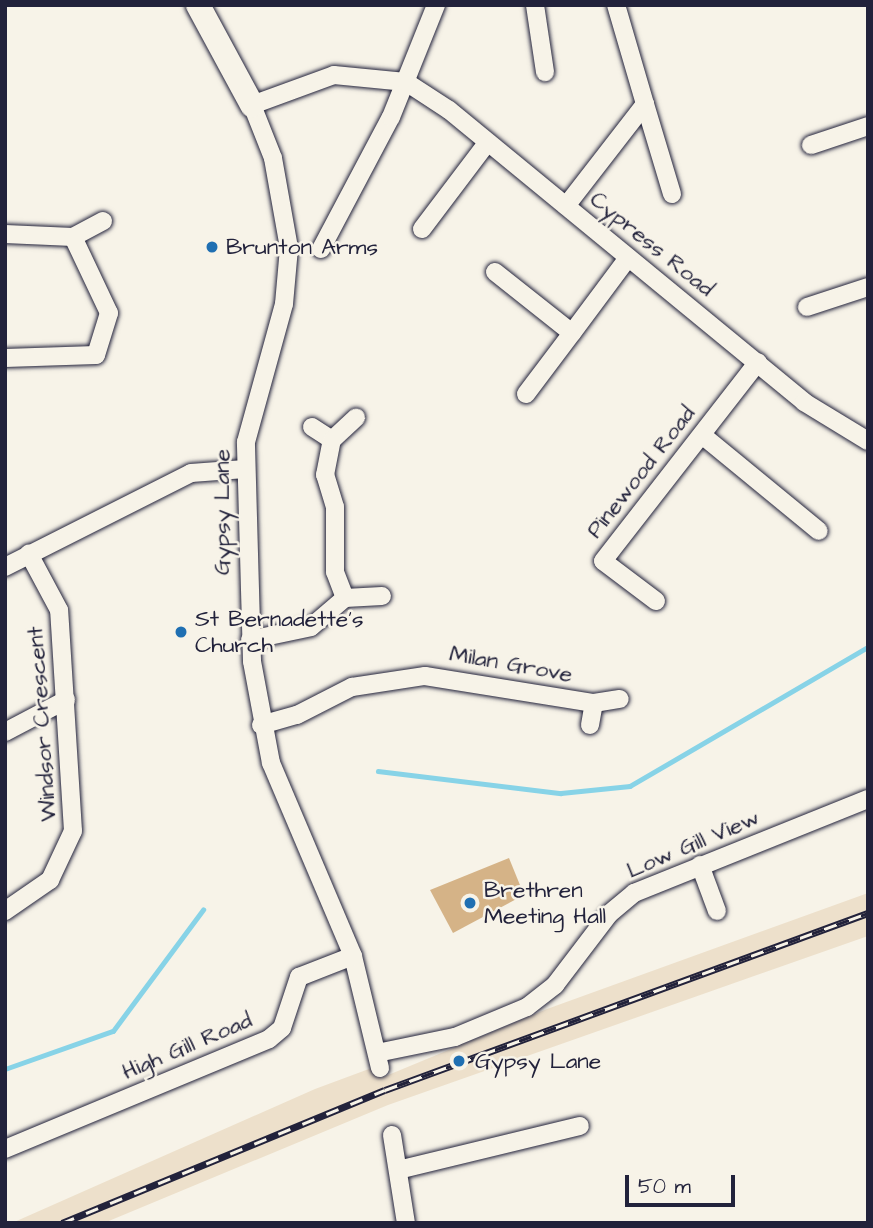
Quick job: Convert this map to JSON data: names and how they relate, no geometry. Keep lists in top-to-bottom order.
{
  "streets": {
    "street": [
      "Cypress Road",
      "Pinewood Road",
      "Gypsy Lane",
      "Milan Grove",
      "Windsor Crescent",
      "Low Gill View",
      "High Gill Road"
    ]
  },
  "crossings": [
    ["Cypress Road", "Pinewood Road"],
    ["Gypsy Lane", "Milan Grove"],
    ["Gypsy Lane", "Low Gill View"],
    ["Gypsy Lane", "High Gill Road"]
  ],
  "places": [
    "Brunton Arms",
    "St Bernadette’s Church",
    "Brethren Meeting Hall",
    "Gypsy Lane"
  ],
  "scale_bar": "50 m"
}
